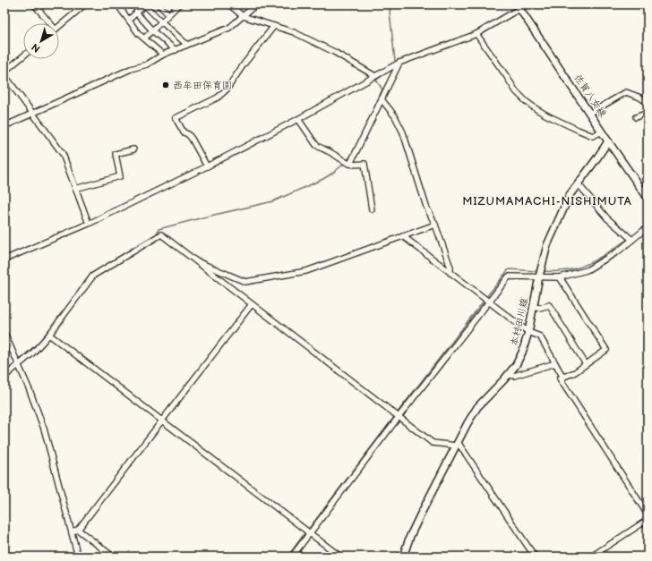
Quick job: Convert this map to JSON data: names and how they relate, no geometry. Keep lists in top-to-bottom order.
{
  "streets": {
    "main road": ["佐賀八女線", "本村田川線"]
  },
  "crossings": [
    ["佐賀八女線", "本村田川線"]
  ],
  "districts": ["MIZUMAMACHI-NISHIMUTA"],
  "places": ["西牟田保育園"],
  "north": "bottom left"
}
